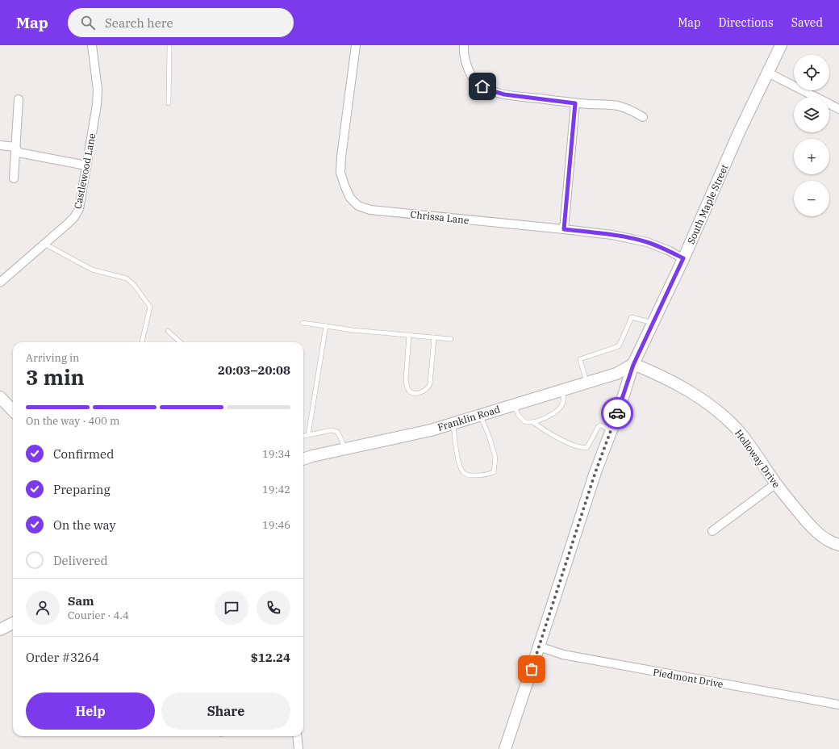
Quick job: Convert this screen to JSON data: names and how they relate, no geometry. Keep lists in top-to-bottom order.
{
  "streets": {
    "street": [
      "Castlewood Lane",
      "South Maple Street",
      "Chrissa Lane",
      "Franklin Road",
      "Holloway Drive",
      "Piedmont Drive"
    ]
  },
  "crossings": [
    ["South Maple Street", "Chrissa Lane"],
    ["South Maple Street", "Franklin Road"],
    ["South Maple Street", "Holloway Drive"],
    ["South Maple Street", "Piedmont Drive"],
    ["Franklin Road", "Holloway Drive"]
  ],
  "page": {
    "header": "Map",
    "search": "Search here",
    "nav": ["Map", "Directions", "Saved"],
    "map_buttons": ["+", "−"],
    "heading": ["3 min", "Arriving in", "20:03–20:08"],
    "panel": [
      "Sam",
      "Courier · 4.4",
      "Order #3264",
      "$12.24"
    ],
    "bar": "On the way · 400 m",
    "list": [
      ["Confirmed", "19:34"],
      ["Preparing", "19:42"],
      ["On the way", "19:46"],
      "Delivered"
    ],
    "buttons": ["Help", "Share"]
  }
}
